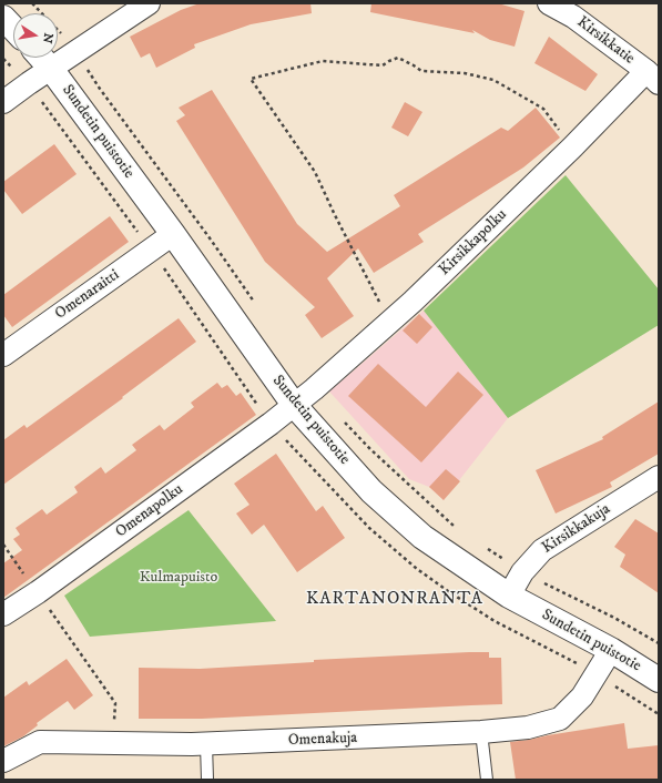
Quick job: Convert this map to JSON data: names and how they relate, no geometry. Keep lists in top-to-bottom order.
{
  "streets": {
    "street": [
      "Kirsikkatie",
      "Sundetin puistotie",
      "Kirsikkapolku",
      "Omenaraitti",
      "Omenapolku",
      "Kirsikkakuja",
      "Omenakuja"
    ]
  },
  "crossings": [
    ["Kirsikkatie", "Kirsikkapolku"],
    ["Sundetin puistotie", "Kirsikkapolku"],
    ["Sundetin puistotie", "Omenaraitti"],
    ["Sundetin puistotie", "Omenapolku"],
    ["Sundetin puistotie", "Kirsikkakuja"],
    ["Sundetin puistotie", "Omenakuja"],
    ["Kirsikkapolku", "Omenapolku"]
  ],
  "districts": ["KARTANONRANTA"],
  "parks": ["Kulmapuisto"],
  "north": "right"
}
